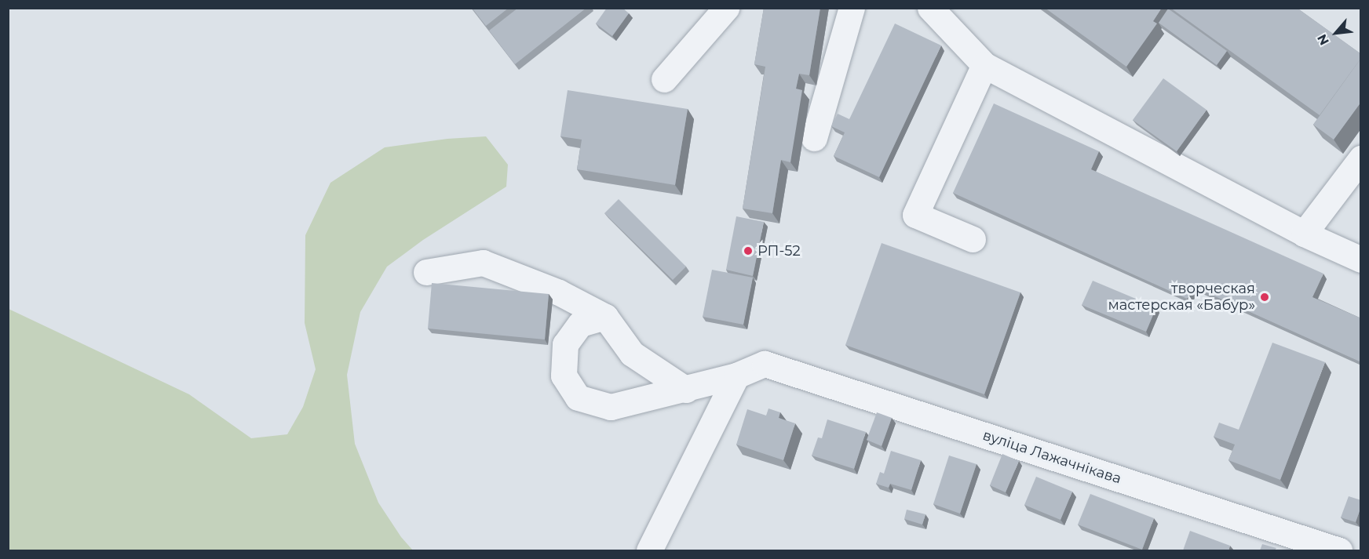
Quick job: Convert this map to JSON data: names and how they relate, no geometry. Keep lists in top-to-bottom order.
{
  "streets": {
    "street": ["вуліца Лажачнікава"]
  },
  "places": ["РП-52", "творческая мастерская «Бабур»"],
  "north": "bottom left"
}
